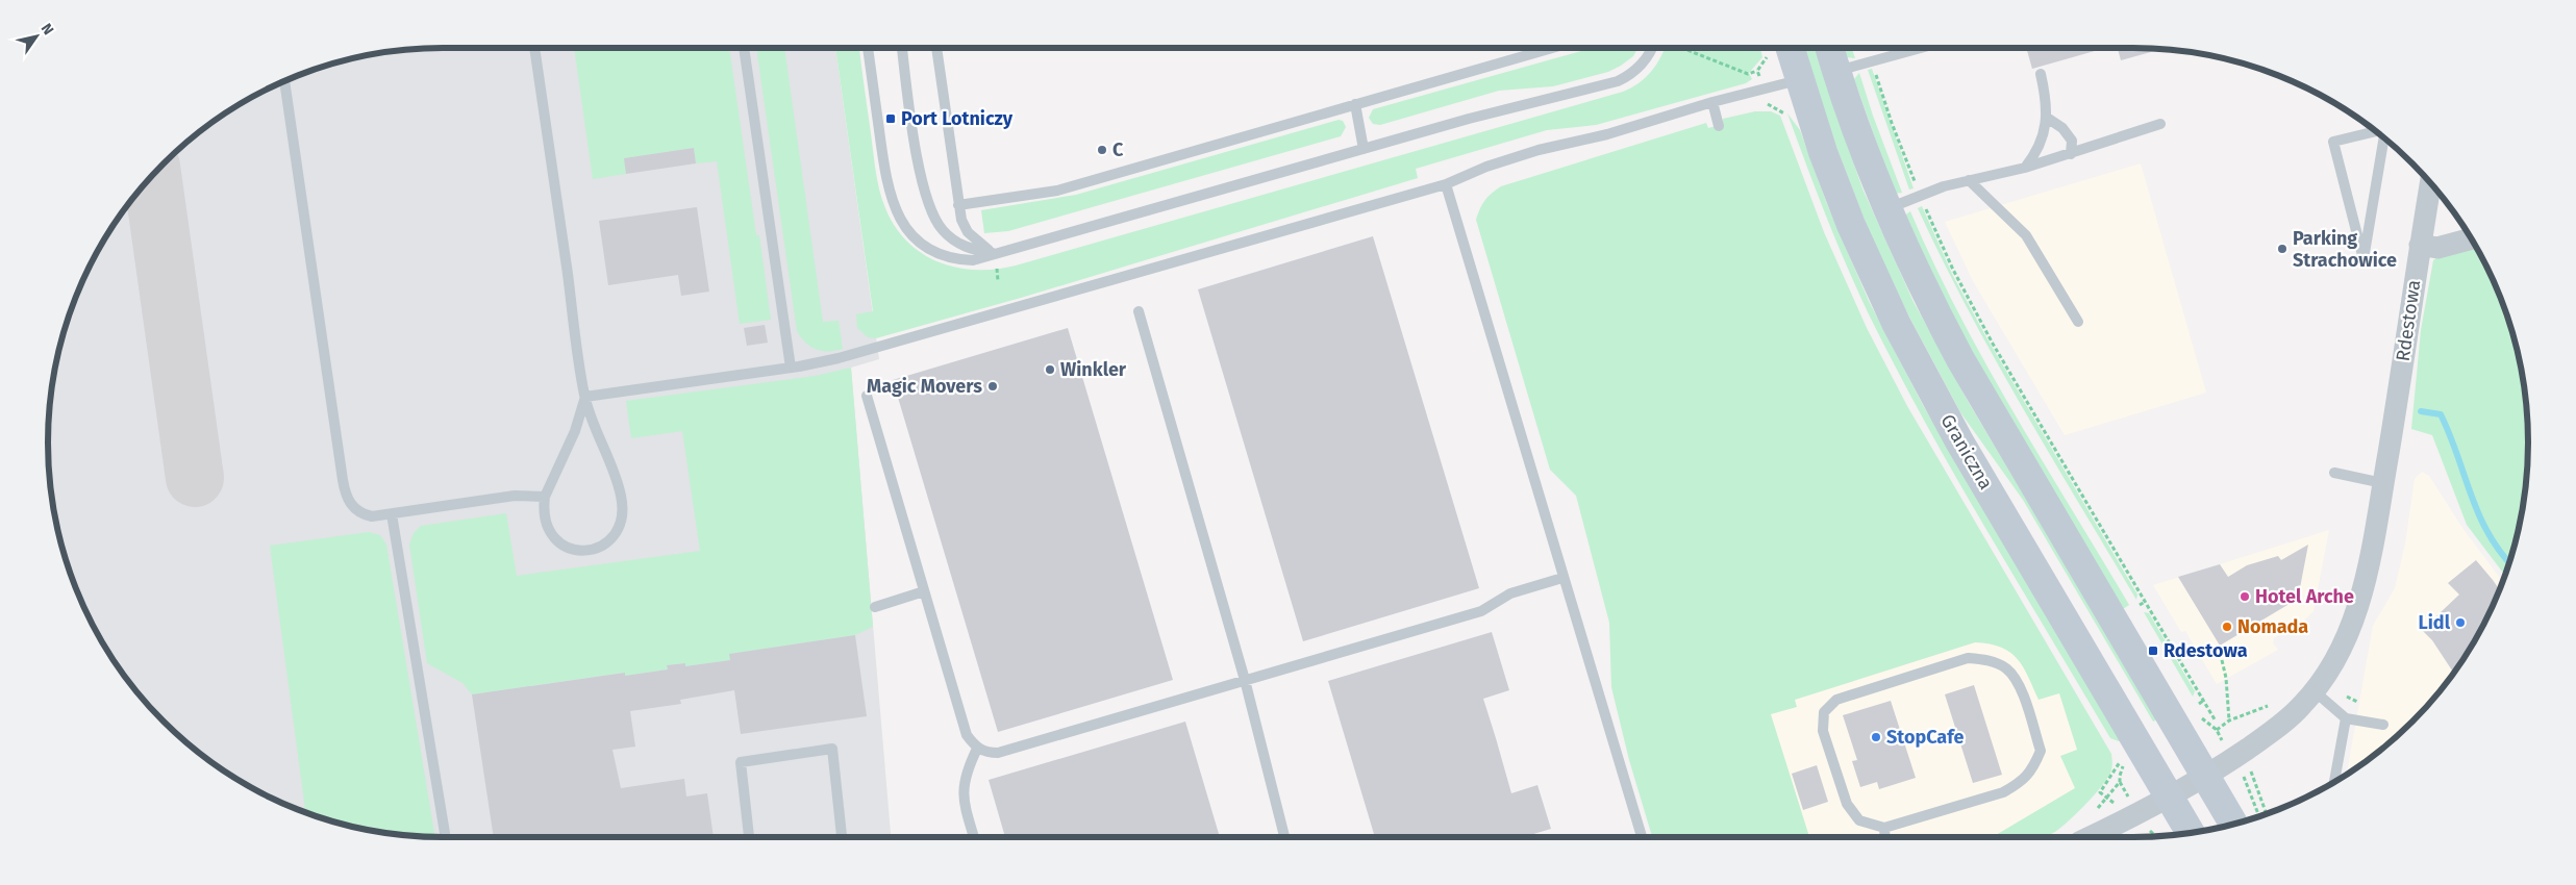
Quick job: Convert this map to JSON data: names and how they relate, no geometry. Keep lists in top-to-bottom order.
{
  "streets": {
    "main road": ["Graniczna"],
    "street": ["Rdestowa"]
  },
  "crossings": [
    ["Rdestowa", "Graniczna"]
  ],
  "places": {
    "transit": ["Port Lotniczy", "Rdestowa"],
    "other": [
      "C",
      "Parking Strachowice",
      "Winkler",
      "Magic Movers",
      "Hotel Arche",
      "Lidl",
      "Nomada",
      "StopCafe"
    ]
  },
  "north": "top right"
}
